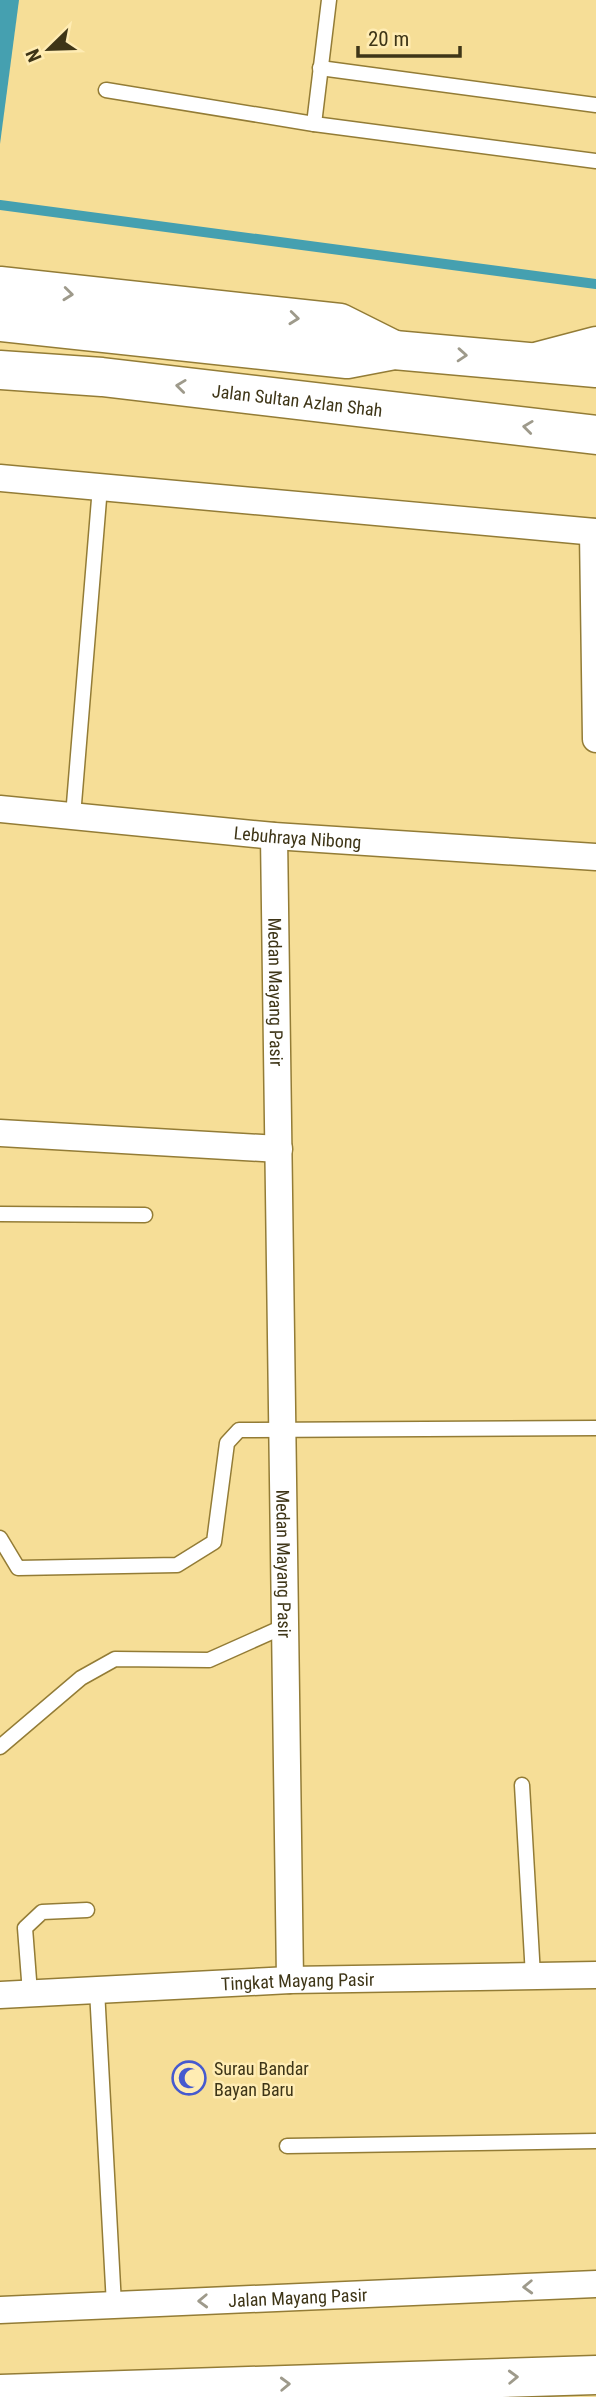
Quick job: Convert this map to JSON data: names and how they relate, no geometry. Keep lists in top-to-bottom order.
{
  "streets": {
    "main road": ["Jalan Sultan Azlan Shah"],
    "street": [
      "Lebuhraya Nibong",
      "Medan Mayang Pasir",
      "Tingkat Mayang Pasir",
      "Jalan Mayang Pasir"
    ]
  },
  "crossings": [
    ["Lebuhraya Nibong", "Medan Mayang Pasir"],
    ["Medan Mayang Pasir", "Tingkat Mayang Pasir"]
  ],
  "one_way": ["Jalan Mayang Pasir"],
  "places": {
    "mosque": ["Surau Bandar Bayan Baru"]
  },
  "scale_bar": "20 m",
  "north": "bottom left"
}
